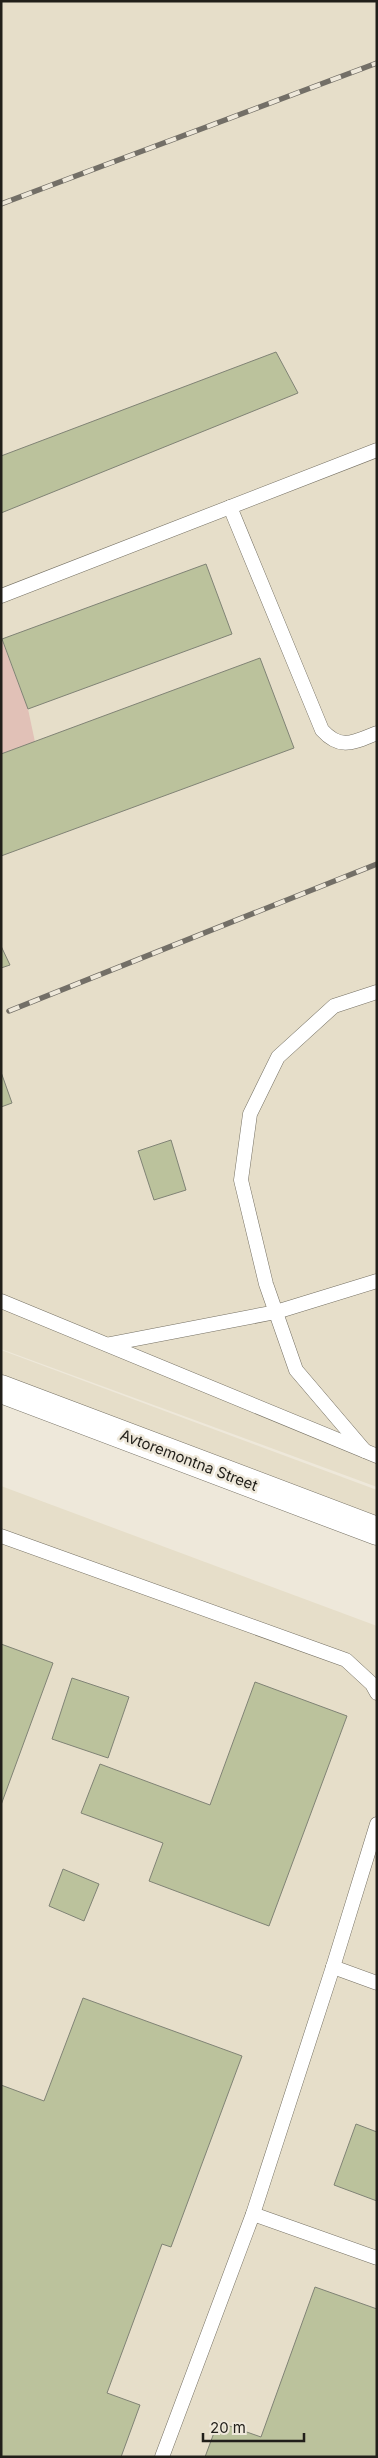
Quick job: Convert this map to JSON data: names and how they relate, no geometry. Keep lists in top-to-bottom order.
{
  "streets": {
    "street": ["Avtoremontna Street"]
  },
  "scale_bar": "20 m"
}
